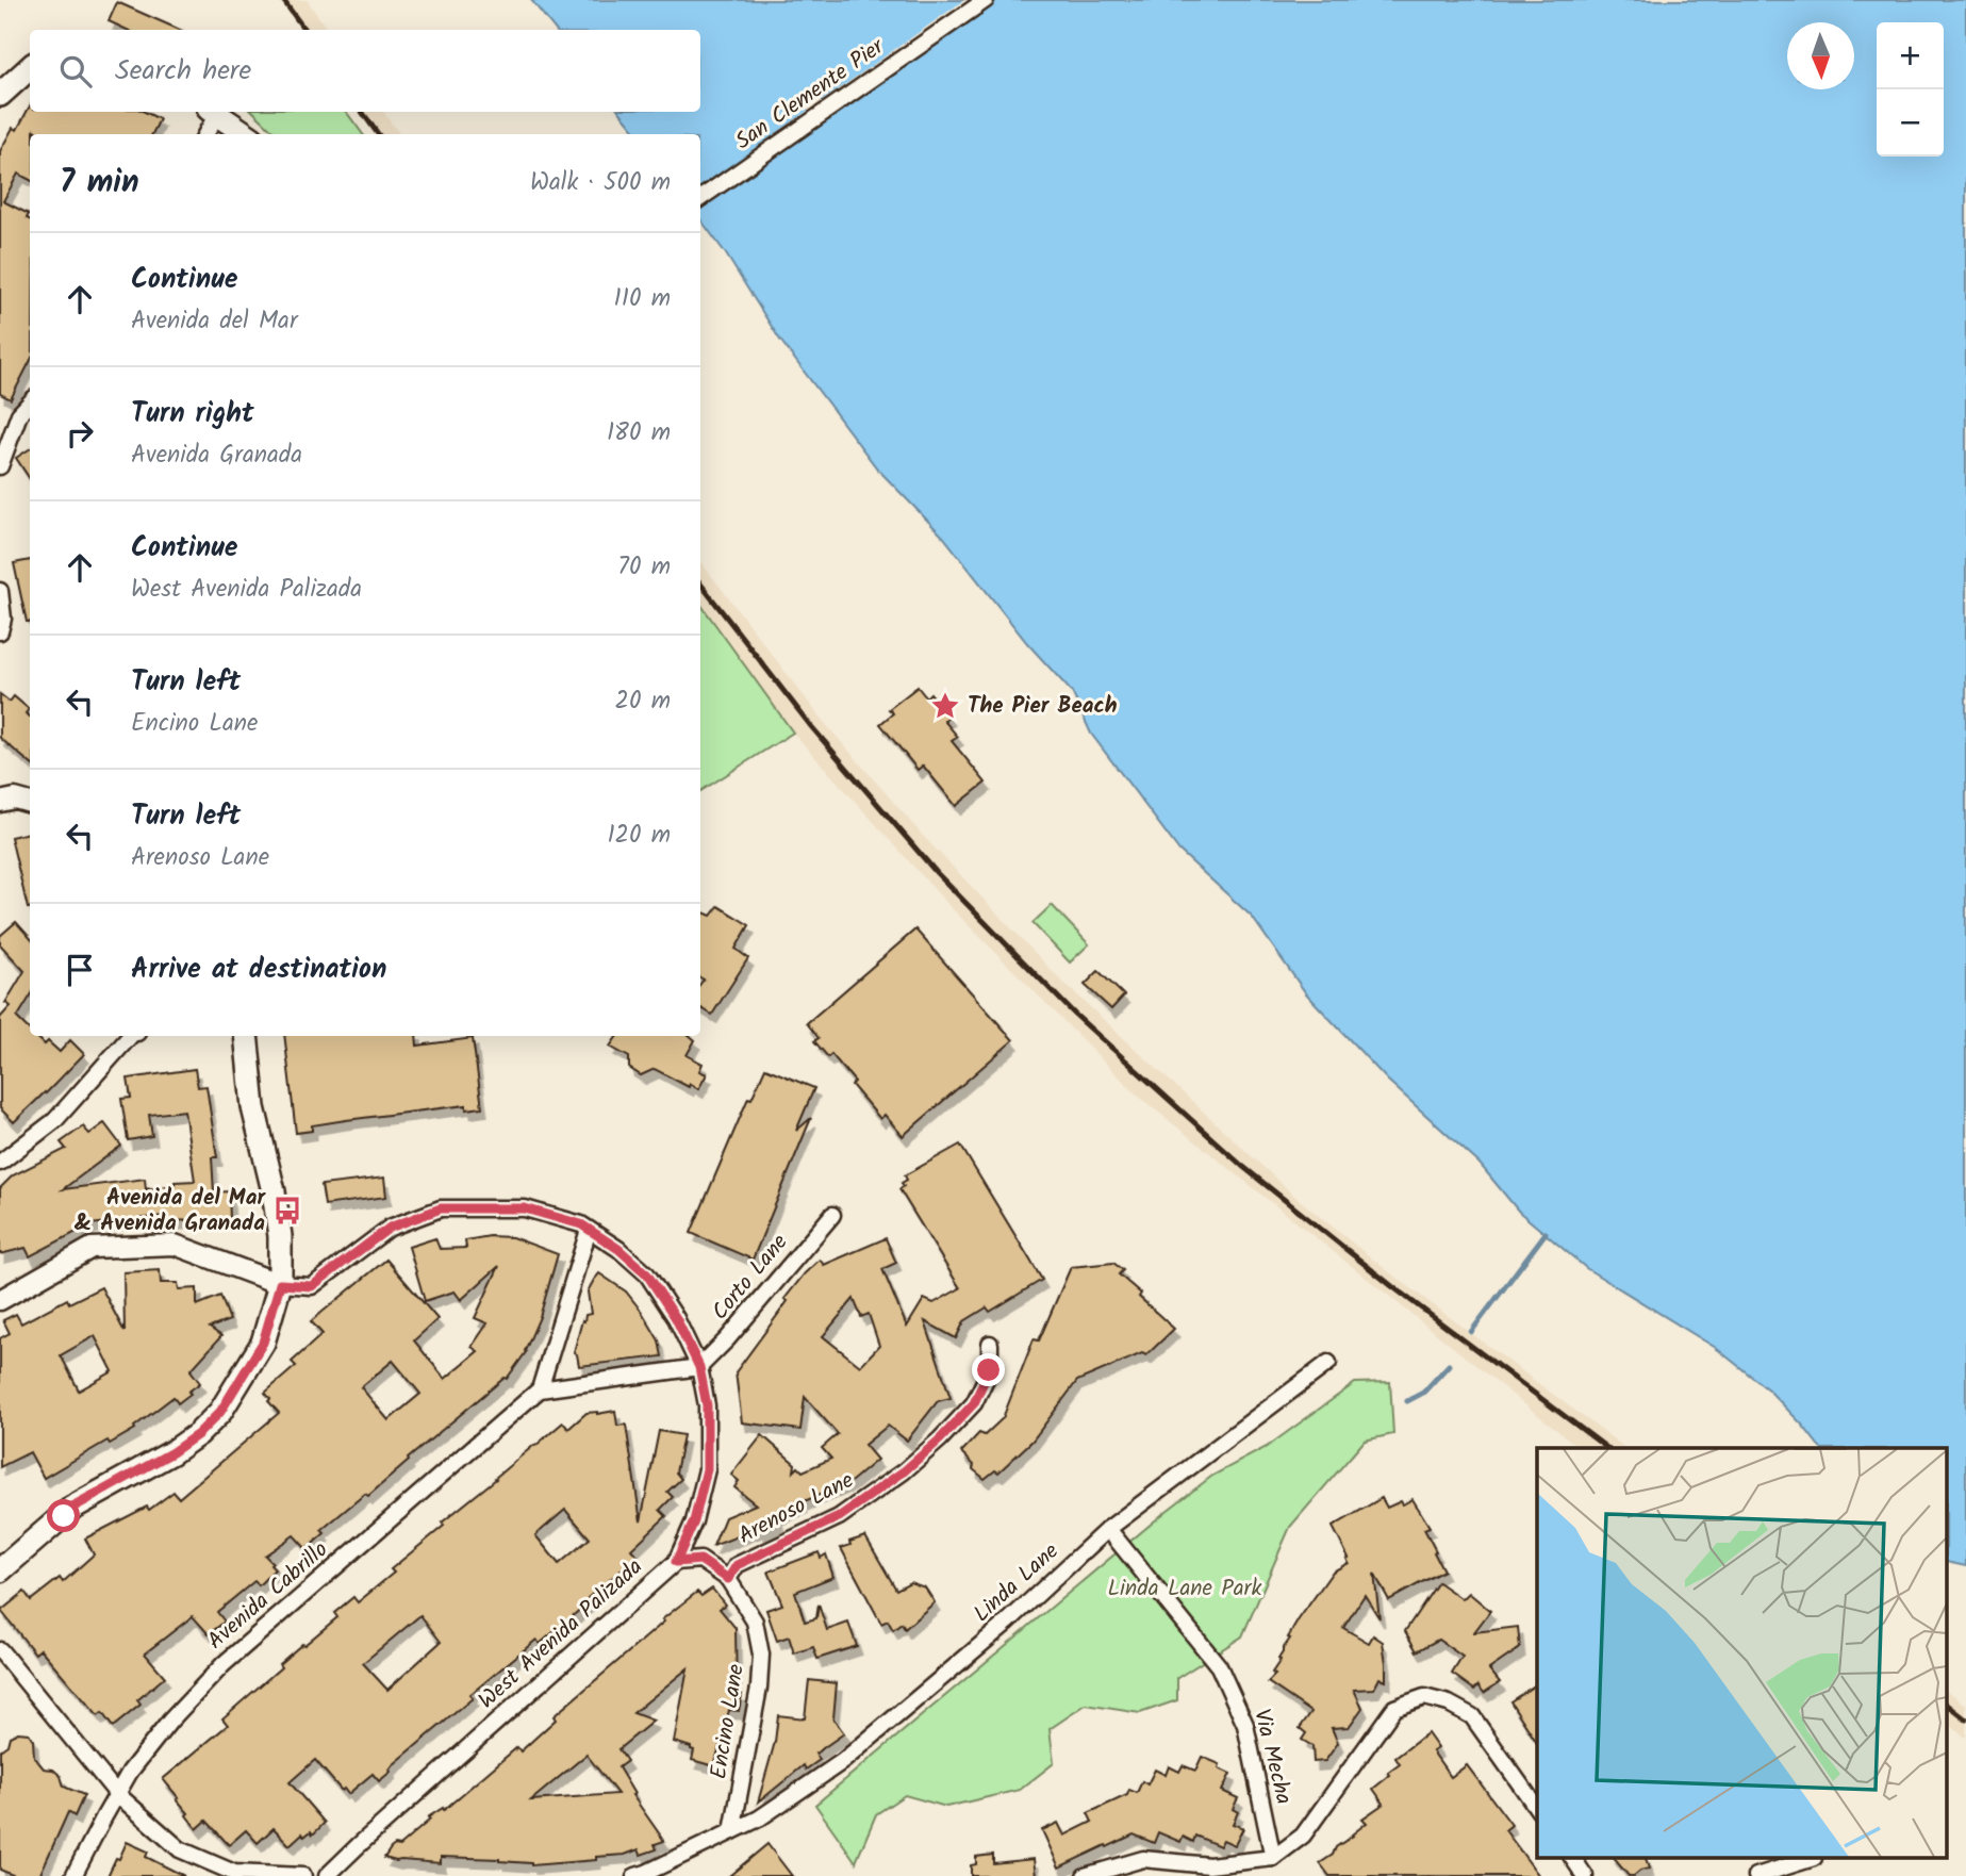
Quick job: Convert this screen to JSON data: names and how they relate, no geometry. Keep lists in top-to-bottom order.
{
  "streets": {
    "street": [
      "San Clemente Pier",
      "Corto Lane",
      "Arenoso Lane",
      "Linda Lane",
      "Avenida Cabrillo",
      "West Avenida Palizada",
      "Encino Lane",
      "Via Mecha"
    ]
  },
  "crossings": [
    ["Corto Lane", "West Avenida Palizada"],
    ["Arenoso Lane", "Encino Lane"],
    ["Linda Lane", "Encino Lane"],
    ["Linda Lane", "Via Mecha"],
    ["West Avenida Palizada", "Encino Lane"]
  ],
  "parks": ["Linda Lane Park"],
  "places": {
    "place": ["The Pier Beach"],
    "bus stop": ["Avenida del Mar & Avenida Granada"]
  },
  "north": "bottom",
  "page": {
    "map_buttons": ["+", "−"],
    "search": "Search here",
    "heading": ["7 min", "Walk · 500 m"],
    "list": [
      ["Continue", "Avenida del Mar", "110 m"],
      ["Turn right", "Avenida Granada", "180 m"],
      ["Continue", "West Avenida Palizada", "70 m"],
      ["Turn left", "Encino Lane", "20 m"],
      ["Turn left", "Arenoso Lane", "120 m"],
      "Arrive at destination"
    ]
  }
}
